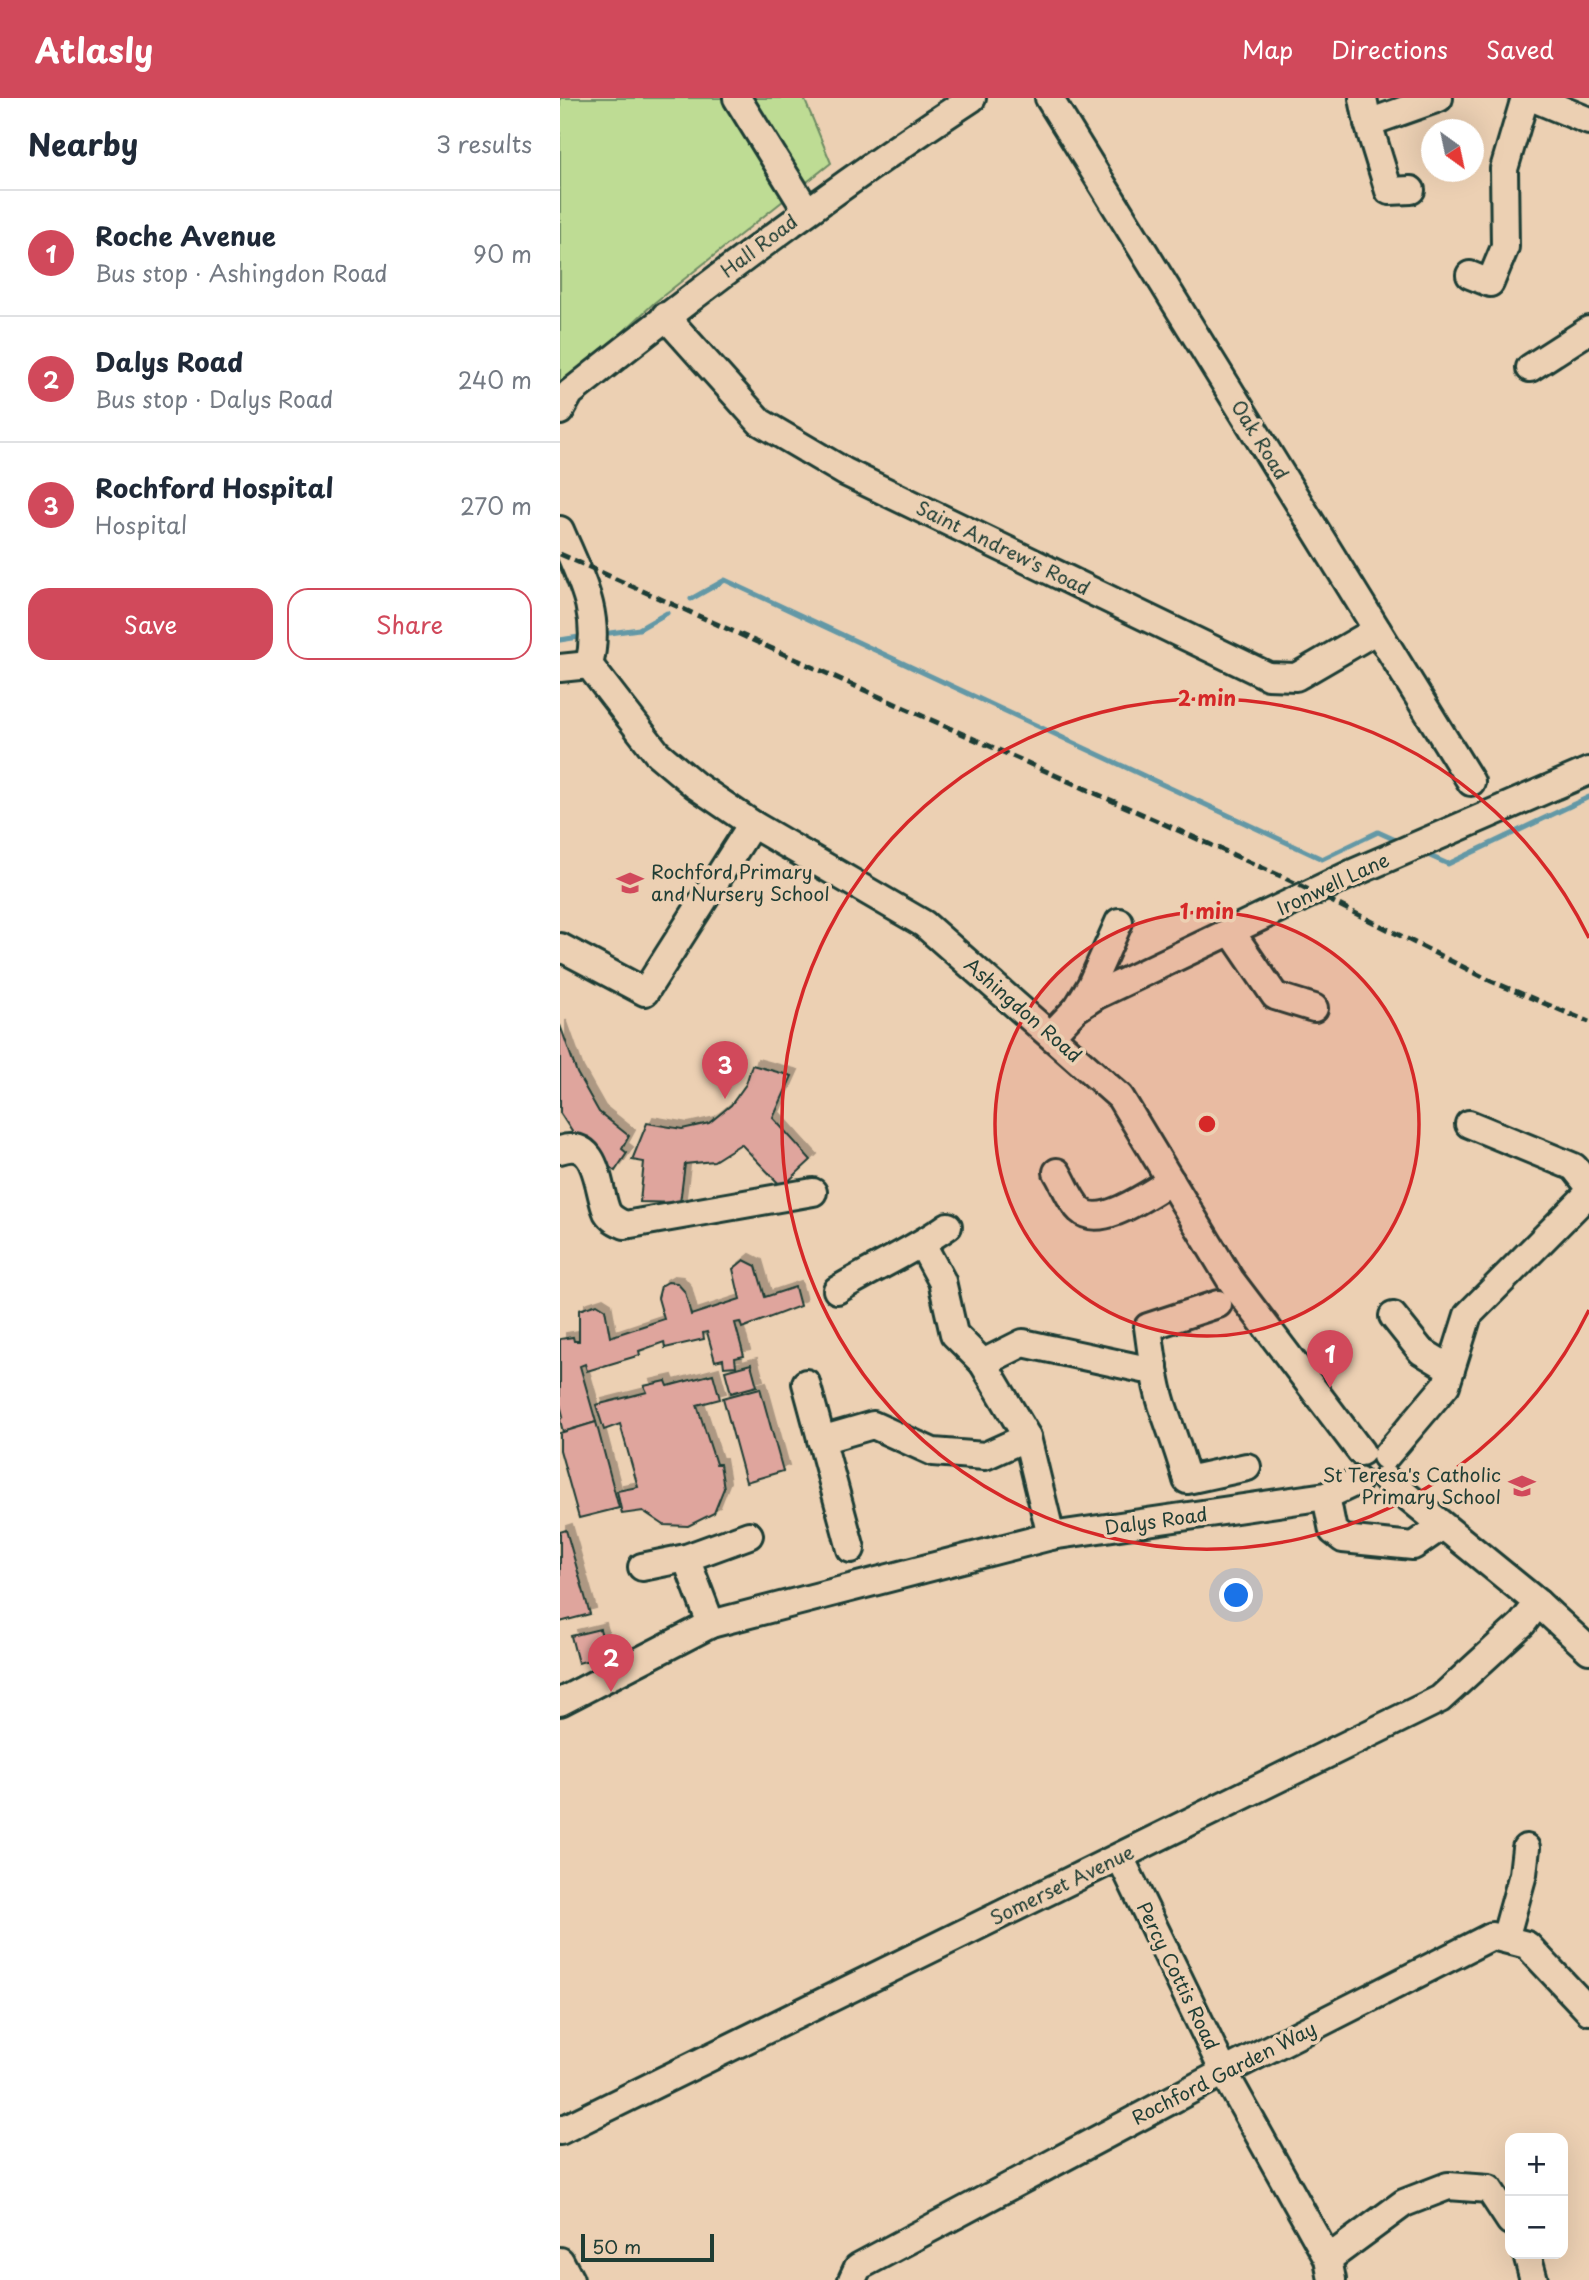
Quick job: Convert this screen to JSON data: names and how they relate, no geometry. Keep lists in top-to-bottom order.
{
  "streets": {
    "street": [
      "Hall Road",
      "Oak Road",
      "Saint Andrew's Road",
      "Ironwell Lane",
      "Ashingdon Road",
      "Dalys Road",
      "Somerset Avenue",
      "Percy Cottis Road",
      "Rochford Garden Way"
    ]
  },
  "crossings": [
    ["Hall Road", "Saint Andrew's Road"],
    ["Oak Road", "Saint Andrew's Road"],
    ["Ironwell Lane", "Ashingdon Road"],
    ["Ashingdon Road", "Dalys Road"],
    ["Ashingdon Road", "Somerset Avenue"],
    ["Somerset Avenue", "Percy Cottis Road"],
    ["Percy Cottis Road", "Rochford Garden Way"]
  ],
  "places": {
    "school or university": ["Rochford Primary and Nursery School", "St Teresa's Catholic Primary School"]
  },
  "scale_bar": "50 m",
  "north": "bottom right",
  "page": {
    "header": "Atlasly",
    "nav": ["Map", "Directions", "Saved"],
    "heading": ["Nearby", "3 results"],
    "list": [
      {
        "mark": "1",
        "name": "Roche Avenue",
        "note": "Bus stop · Ashingdon Road",
        "value": "90 m"
      },
      {
        "mark": "2",
        "name": "Dalys Road",
        "note": "Bus stop · Dalys Road",
        "value": "240 m"
      },
      {
        "mark": "3",
        "name": "Rochford Hospital",
        "note": "Hospital",
        "value": "270 m"
      }
    ],
    "buttons": ["Save", "Share"],
    "pins": ["3", "1", "2"],
    "map_buttons": ["+", "−"],
    "scale": "50 m"
  },
  "rings": ["2 min", "1 min"]
}
